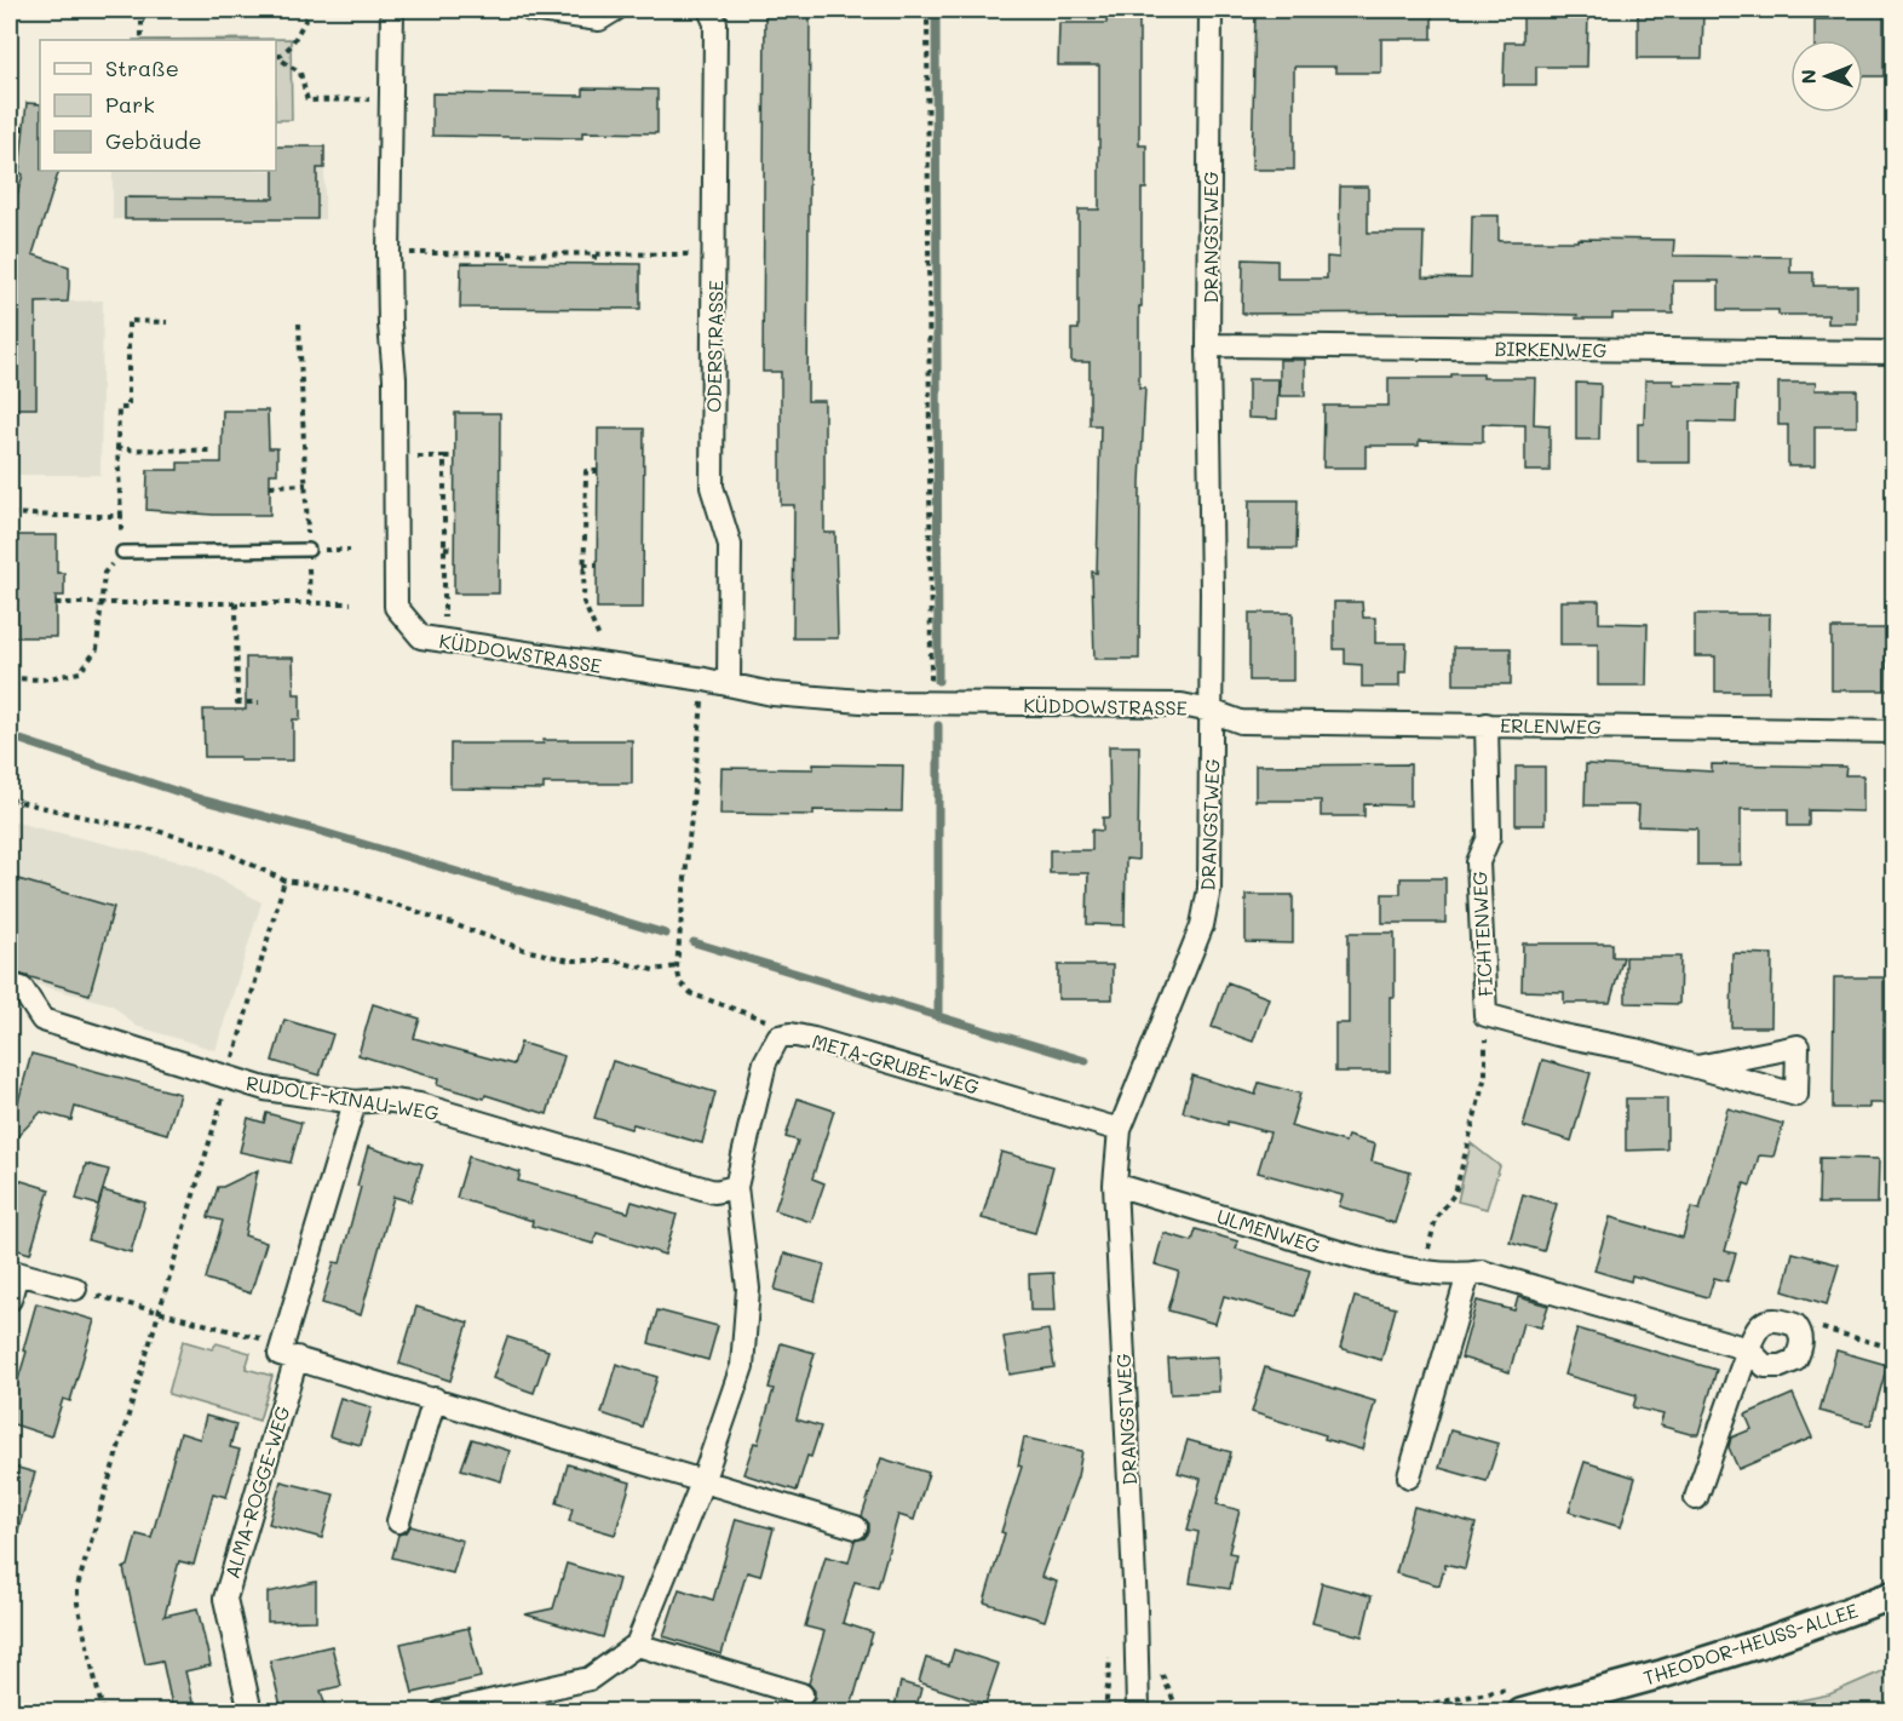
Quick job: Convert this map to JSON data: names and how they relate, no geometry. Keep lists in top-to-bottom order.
{
  "streets": {
    "street": [
      "DRANGSTWEG",
      "ODERSTRASSE",
      "BIRKENWEG",
      "KÜDDOWSTRASSE",
      "ERLENWEG",
      "FICHTENWEG",
      "META-GRUBE-WEG",
      "RUDOLF-KINAU-WEG",
      "ULMENWEG",
      "ALMA-ROGGE-WEG",
      "THEODOR-HEUSS-ALLEE"
    ]
  },
  "crossings": [
    ["DRANGSTWEG", "BIRKENWEG"],
    ["DRANGSTWEG", "KÜDDOWSTRASSE"],
    ["DRANGSTWEG", "ERLENWEG"],
    ["DRANGSTWEG", "META-GRUBE-WEG"],
    ["DRANGSTWEG", "ULMENWEG"],
    ["ODERSTRASSE", "KÜDDOWSTRASSE"],
    ["KÜDDOWSTRASSE", "ERLENWEG"],
    ["ERLENWEG", "FICHTENWEG"],
    ["RUDOLF-KINAU-WEG", "ALMA-ROGGE-WEG"]
  ],
  "legend": ["Straße", "Park", "Gebäude"],
  "north": "left"
}
